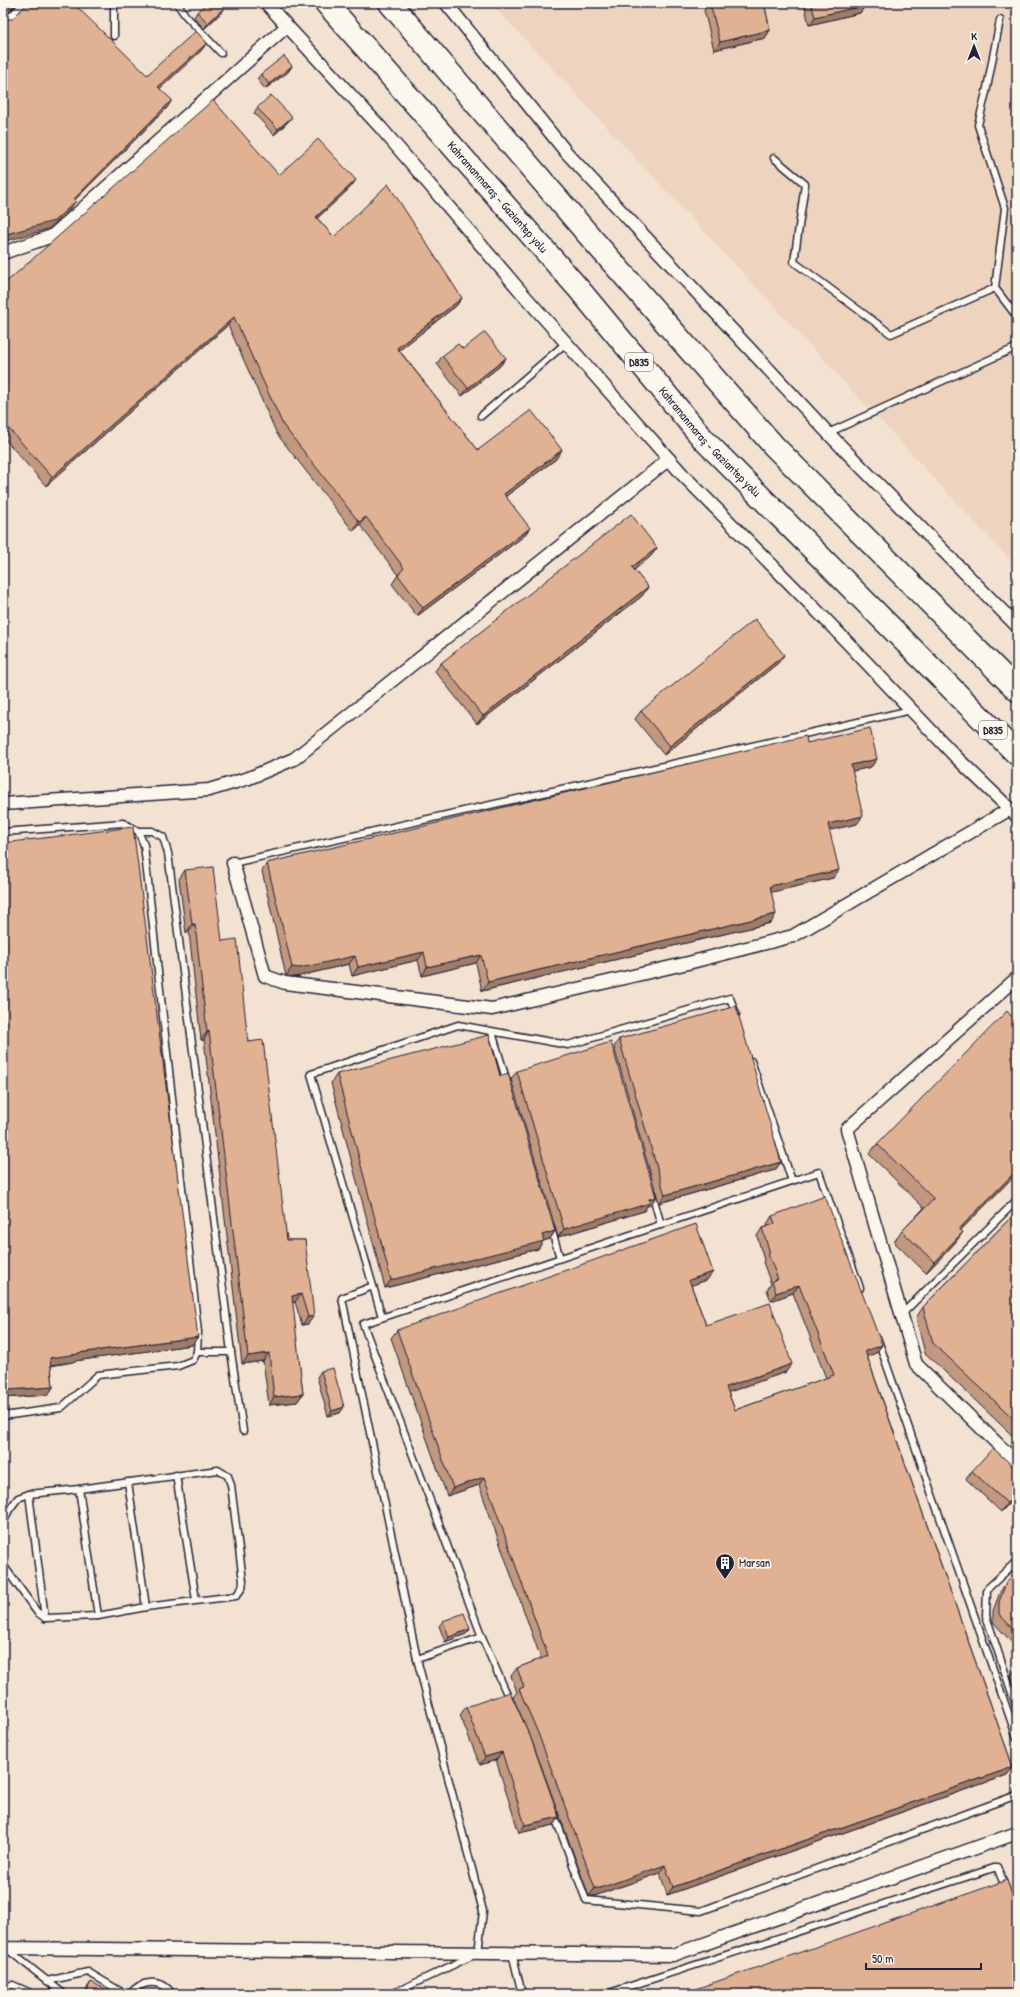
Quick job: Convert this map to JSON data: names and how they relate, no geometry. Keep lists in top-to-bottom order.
{
  "streets": {
    "highway": ["Kahramanmaraş - Gaziantep yolu", "D835"]
  },
  "places": {
    "building": ["Marsan"]
  },
  "scale_bar": "50 m",
  "north": "top"
}
